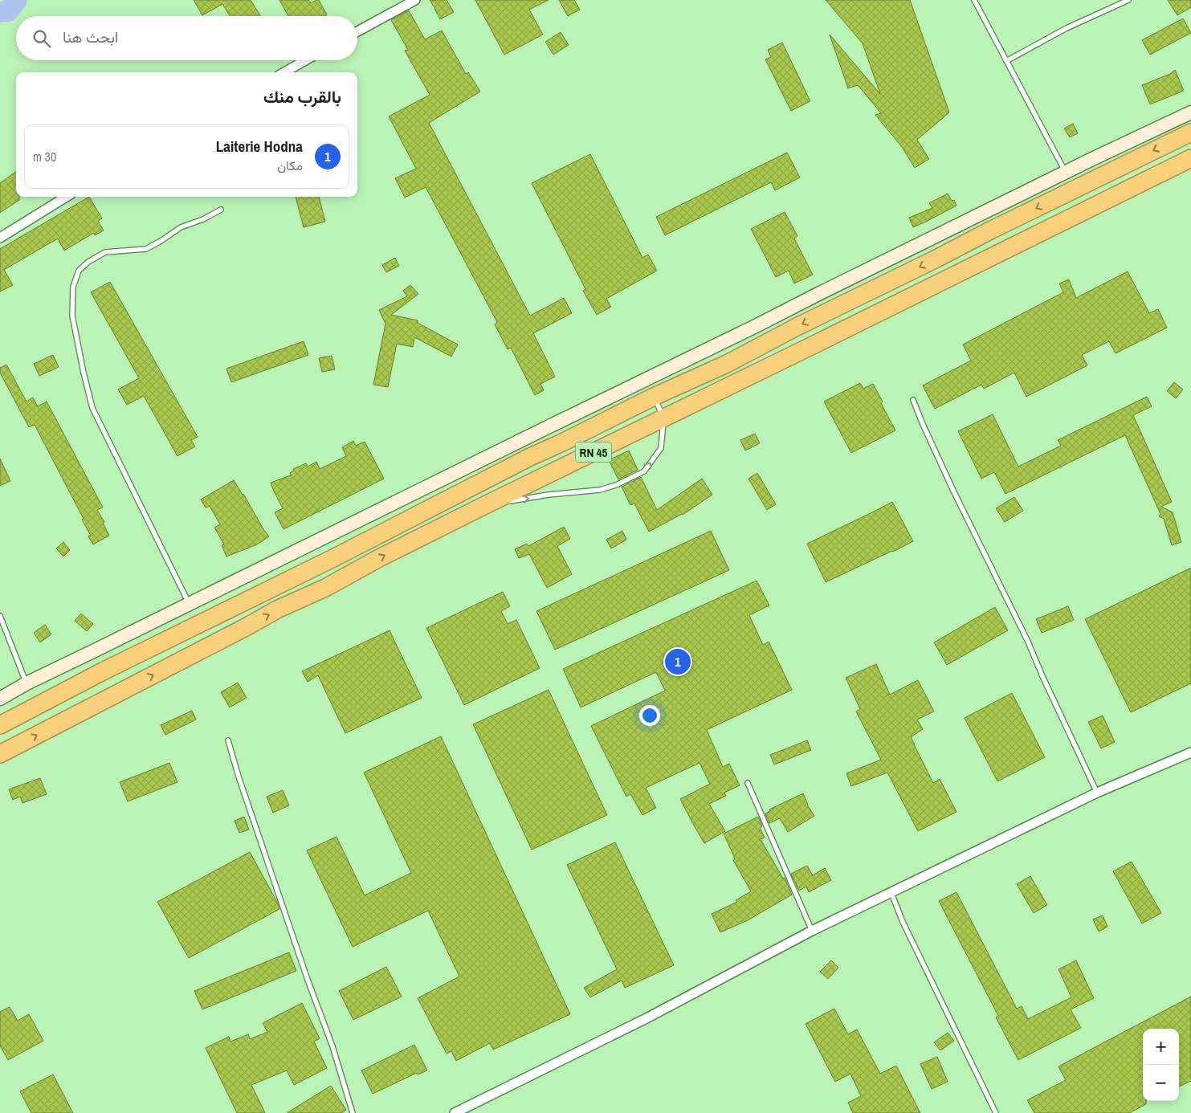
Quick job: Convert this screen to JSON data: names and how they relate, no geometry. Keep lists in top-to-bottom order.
{
  "streets": {
    "highway": ["RN 45"]
  },
  "page": {
    "search": "ابحث هنا",
    "heading": "بالقرب منك",
    "list": [
      {
        "mark": "1",
        "name": "Laiterie Hodna",
        "note": "مكان",
        "value": "30 m"
      }
    ],
    "pins": "1",
    "map_buttons": ["+", "−"]
  }
}
